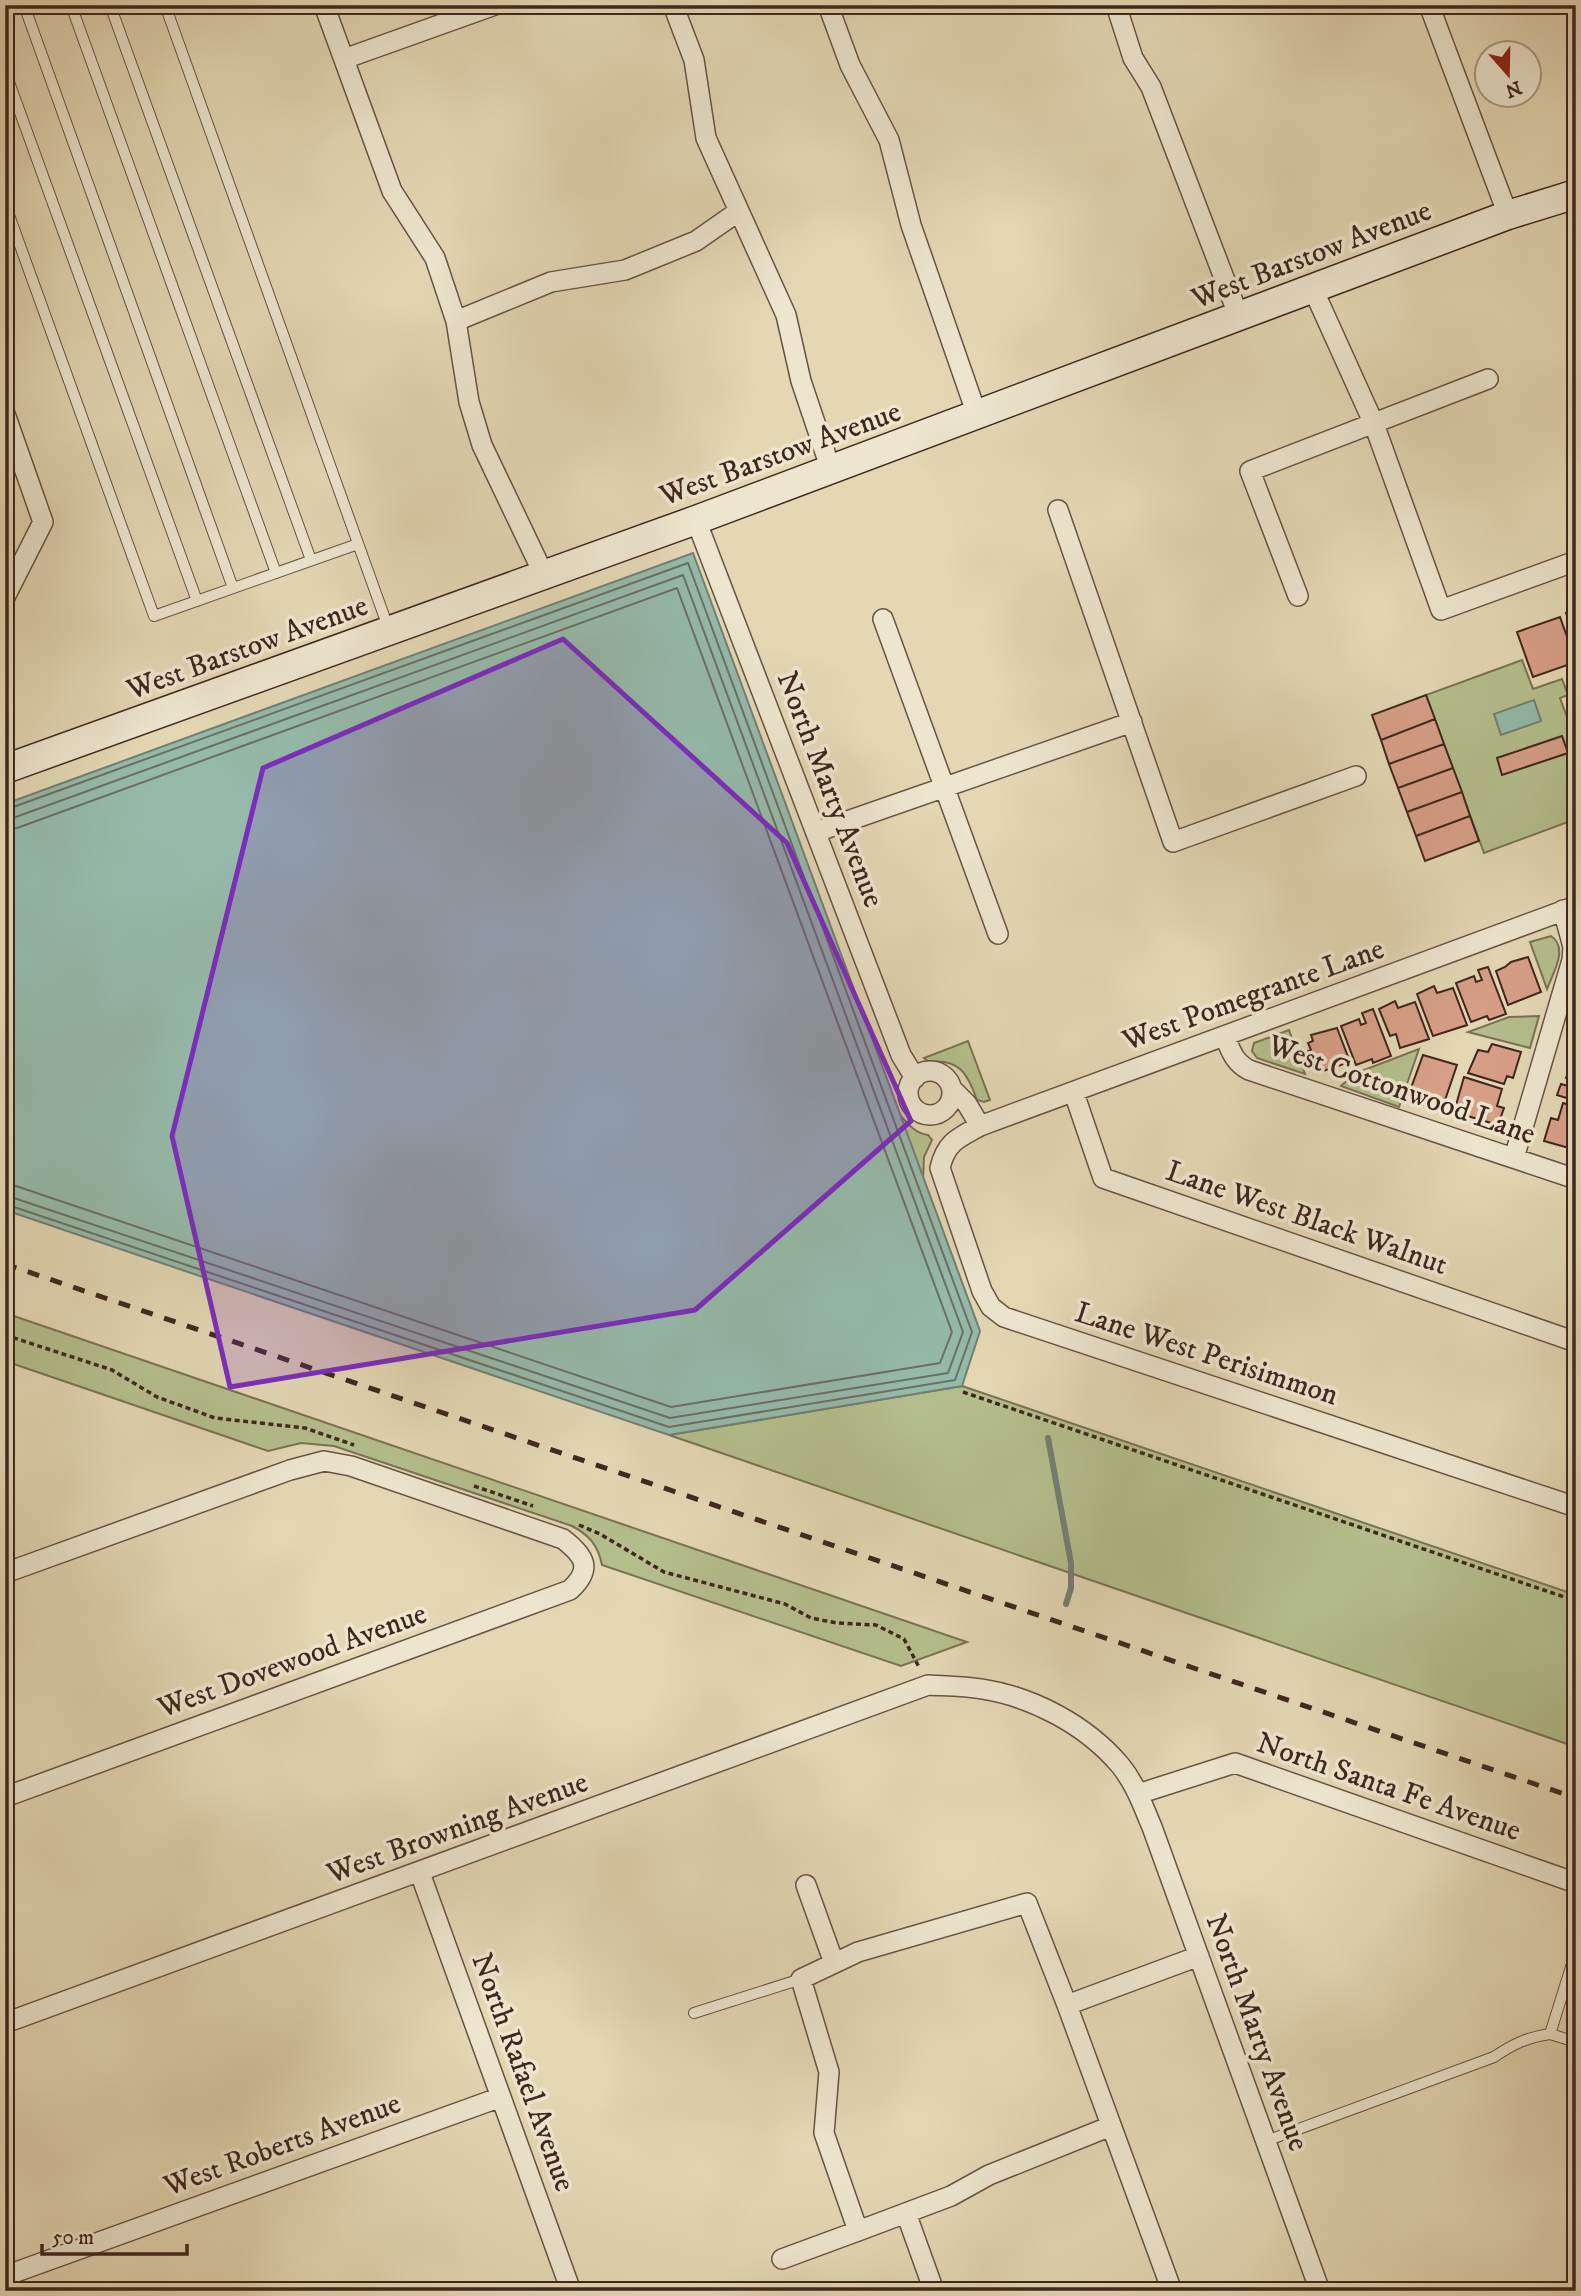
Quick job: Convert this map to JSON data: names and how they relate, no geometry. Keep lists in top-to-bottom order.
{
  "streets": {
    "street": [
      "West Barstow Avenue",
      "North Marty Avenue",
      "West Pomegrante Lane",
      "West Cottonwood Lane",
      "Lane West Black Walnut",
      "Lane West Perisimmon",
      "West Dovewood Avenue",
      "North Santa Fe Avenue",
      "West Browning Avenue",
      "North Rafael Avenue",
      "West Roberts Avenue"
    ]
  },
  "crossings": [
    ["West Barstow Avenue", "North Marty Avenue"],
    ["North Marty Avenue", "West Pomegrante Lane"],
    ["North Marty Avenue", "Lane West Perisimmon"],
    ["North Marty Avenue", "North Santa Fe Avenue"],
    ["North Marty Avenue", "West Browning Avenue"],
    ["West Pomegrante Lane", "West Cottonwood Lane"],
    ["West Pomegrante Lane", "Lane West Black Walnut"],
    ["West Pomegrante Lane", "Lane West Perisimmon"],
    ["North Santa Fe Avenue", "West Browning Avenue"],
    ["West Browning Avenue", "North Rafael Avenue"],
    ["North Rafael Avenue", "West Roberts Avenue"]
  ],
  "scale_bar": "50 m",
  "north": "bottom"
}
